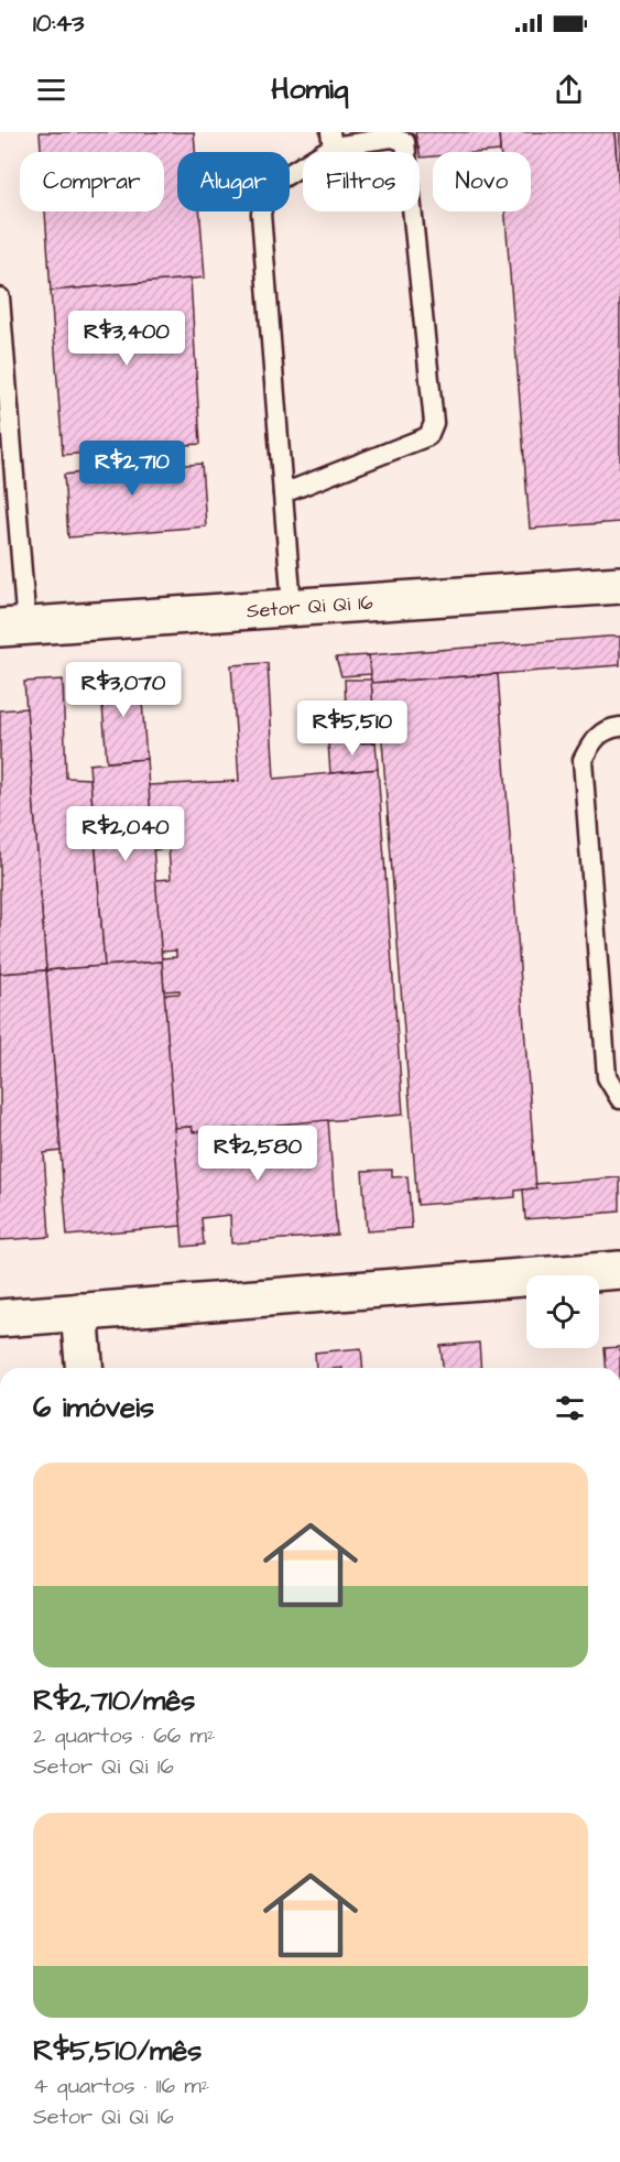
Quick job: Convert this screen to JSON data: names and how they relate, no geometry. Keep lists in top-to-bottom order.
{
  "streets": {
    "street": ["Setor Qi Qi 16"]
  },
  "page": {
    "status": "10:43",
    "header": "Homiq",
    "chip": [
      "Comprar",
      "Alugar",
      "Filtros",
      "Novo"
    ],
    "price": [
      "R$3,400",
      "R$2,710",
      "R$3,070",
      "R$5,510",
      "R$2,040",
      "R$2,580"
    ],
    "heading": "6 imóveis",
    "list": [
      {
        "name": "R$2,710/mês",
        "note": "2 quartos · 66 m² · Setor Qi Qi 16"
      },
      {
        "name": "R$5,510/mês",
        "note": "4 quartos · 116 m² · Setor Qi Qi 16"
      }
    ]
  }
}
